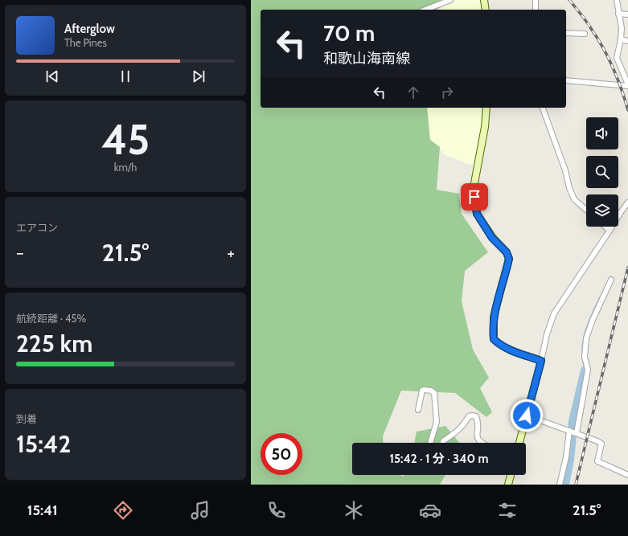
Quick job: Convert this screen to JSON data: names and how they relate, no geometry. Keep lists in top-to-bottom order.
{
  "page": {
    "turn": ["70 m", "和歌山海南線"],
    "song": ["Afterglow", "The Pines"],
    "tile": [
      ["45", "km/h"],
      "エアコン",
      ["航続距離 · 45%", "225 km"],
      ["到着", "15:42"]
    ],
    "heat": ["−", "21.5°", "+"],
    "limit": "50",
    "trip": "15:42 · 1 分 · 340 m",
    "tabs": ["15:41", "21.5°"]
  }
}
